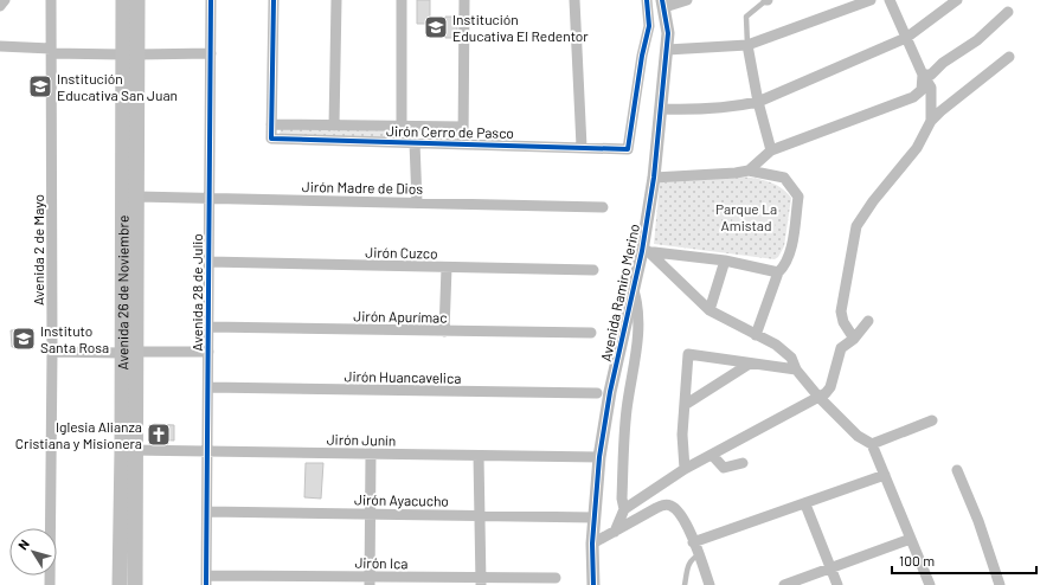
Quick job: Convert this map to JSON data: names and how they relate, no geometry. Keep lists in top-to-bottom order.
{
  "streets": {
    "main road": ["Avenida 26 de Noviembre"],
    "street": [
      "Jirón Cerro de Pasco",
      "Jirón Madre de Dios",
      "Avenida 2 de Mayo",
      "Jirón Cuzco",
      "Avenida 28 de Julio",
      "Avenida Ramiro Merino",
      "Jirón Apurímac",
      "Jirón Huancavelica",
      "Jirón Junín",
      "Jirón Ayacucho",
      "Jirón Ica"
    ]
  },
  "crossings": [
    ["Jirón Madre de Dios", "Avenida 26 de Noviembre"],
    ["Jirón Madre de Dios", "Avenida 28 de Julio"],
    ["Jirón Cuzco", "Avenida 28 de Julio"],
    ["Avenida 26 de Noviembre", "Jirón Junín"],
    ["Avenida 28 de Julio", "Jirón Apurímac"],
    ["Avenida 28 de Julio", "Jirón Huancavelica"],
    ["Avenida 28 de Julio", "Jirón Junín"],
    ["Avenida 28 de Julio", "Jirón Ayacucho"],
    ["Avenida 28 de Julio", "Jirón Ica"],
    ["Avenida Ramiro Merino", "Jirón Junín"],
    ["Avenida Ramiro Merino", "Jirón Ayacucho"]
  ],
  "parks": ["Parque La Amistad"],
  "places": {
    "school or university": ["Institución Educativa El Redentor", "Institución Educativa San Juan", "Instituto Santa Rosa"],
    "church": ["Iglesia Alianza Cristiana y Misionera"]
  },
  "scale_bar": "100 m",
  "north": "top left"
}
